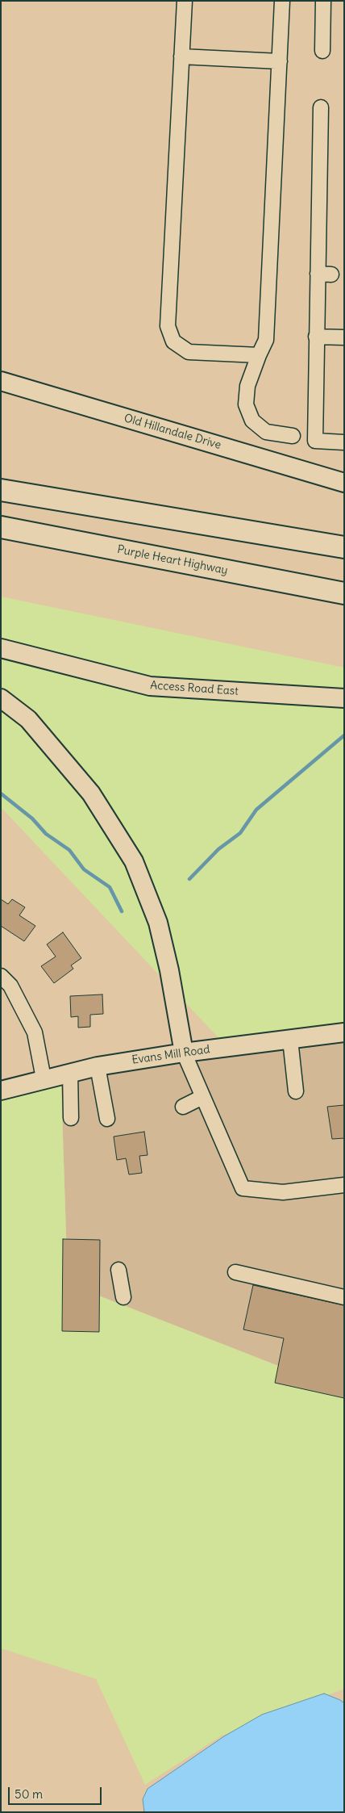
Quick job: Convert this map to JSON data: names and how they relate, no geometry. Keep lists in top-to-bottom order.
{
  "streets": {
    "highway": ["Purple Heart Highway"],
    "main road": ["Old Hillandale Drive", "Access Road East", "Evans Mill Road"]
  },
  "scale_bar": "50 m"
}
